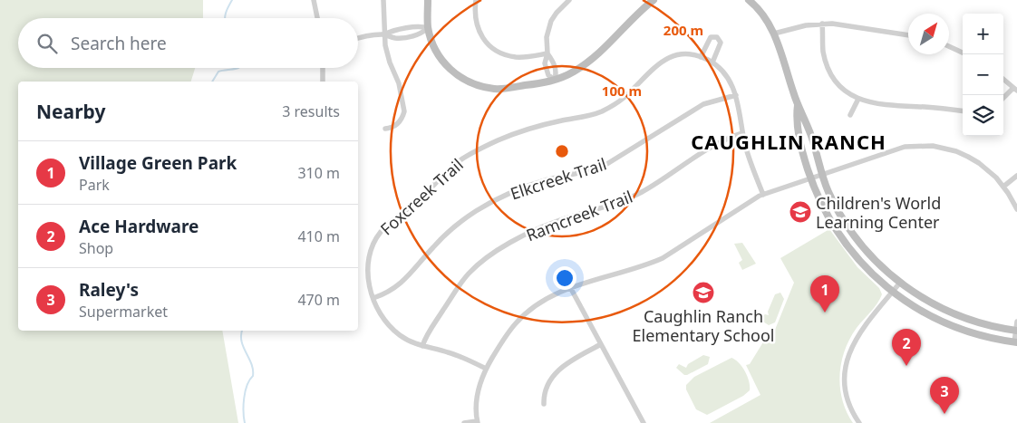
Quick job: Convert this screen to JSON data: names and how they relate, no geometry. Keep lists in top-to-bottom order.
{
  "streets": {
    "street": ["Elkcreek Trail", "Foxcreek Trail", "Ramcreek Trail"]
  },
  "crossings": [
    ["Elkcreek Trail", "Foxcreek Trail"],
    ["Foxcreek Trail", "Ramcreek Trail"]
  ],
  "districts": ["CAUGHLIN RANCH"],
  "places": {
    "school or university": ["Children's World Learning Center", "Caughlin Ranch Elementary School"]
  },
  "north": "top right",
  "page": {
    "map_buttons": ["+", "−"],
    "search": "Search here",
    "heading": ["Nearby", "3 results"],
    "list": [
      {
        "mark": "1",
        "name": "Village Green Park",
        "note": "Park",
        "value": "310 m"
      },
      {
        "mark": "2",
        "name": "Ace Hardware",
        "note": "Shop",
        "value": "410 m"
      },
      {
        "mark": "3",
        "name": "Raley's",
        "note": "Supermarket",
        "value": "470 m"
      }
    ],
    "pins": ["1", "2", "3"]
  },
  "rings": ["200 m", "100 m"]
}
